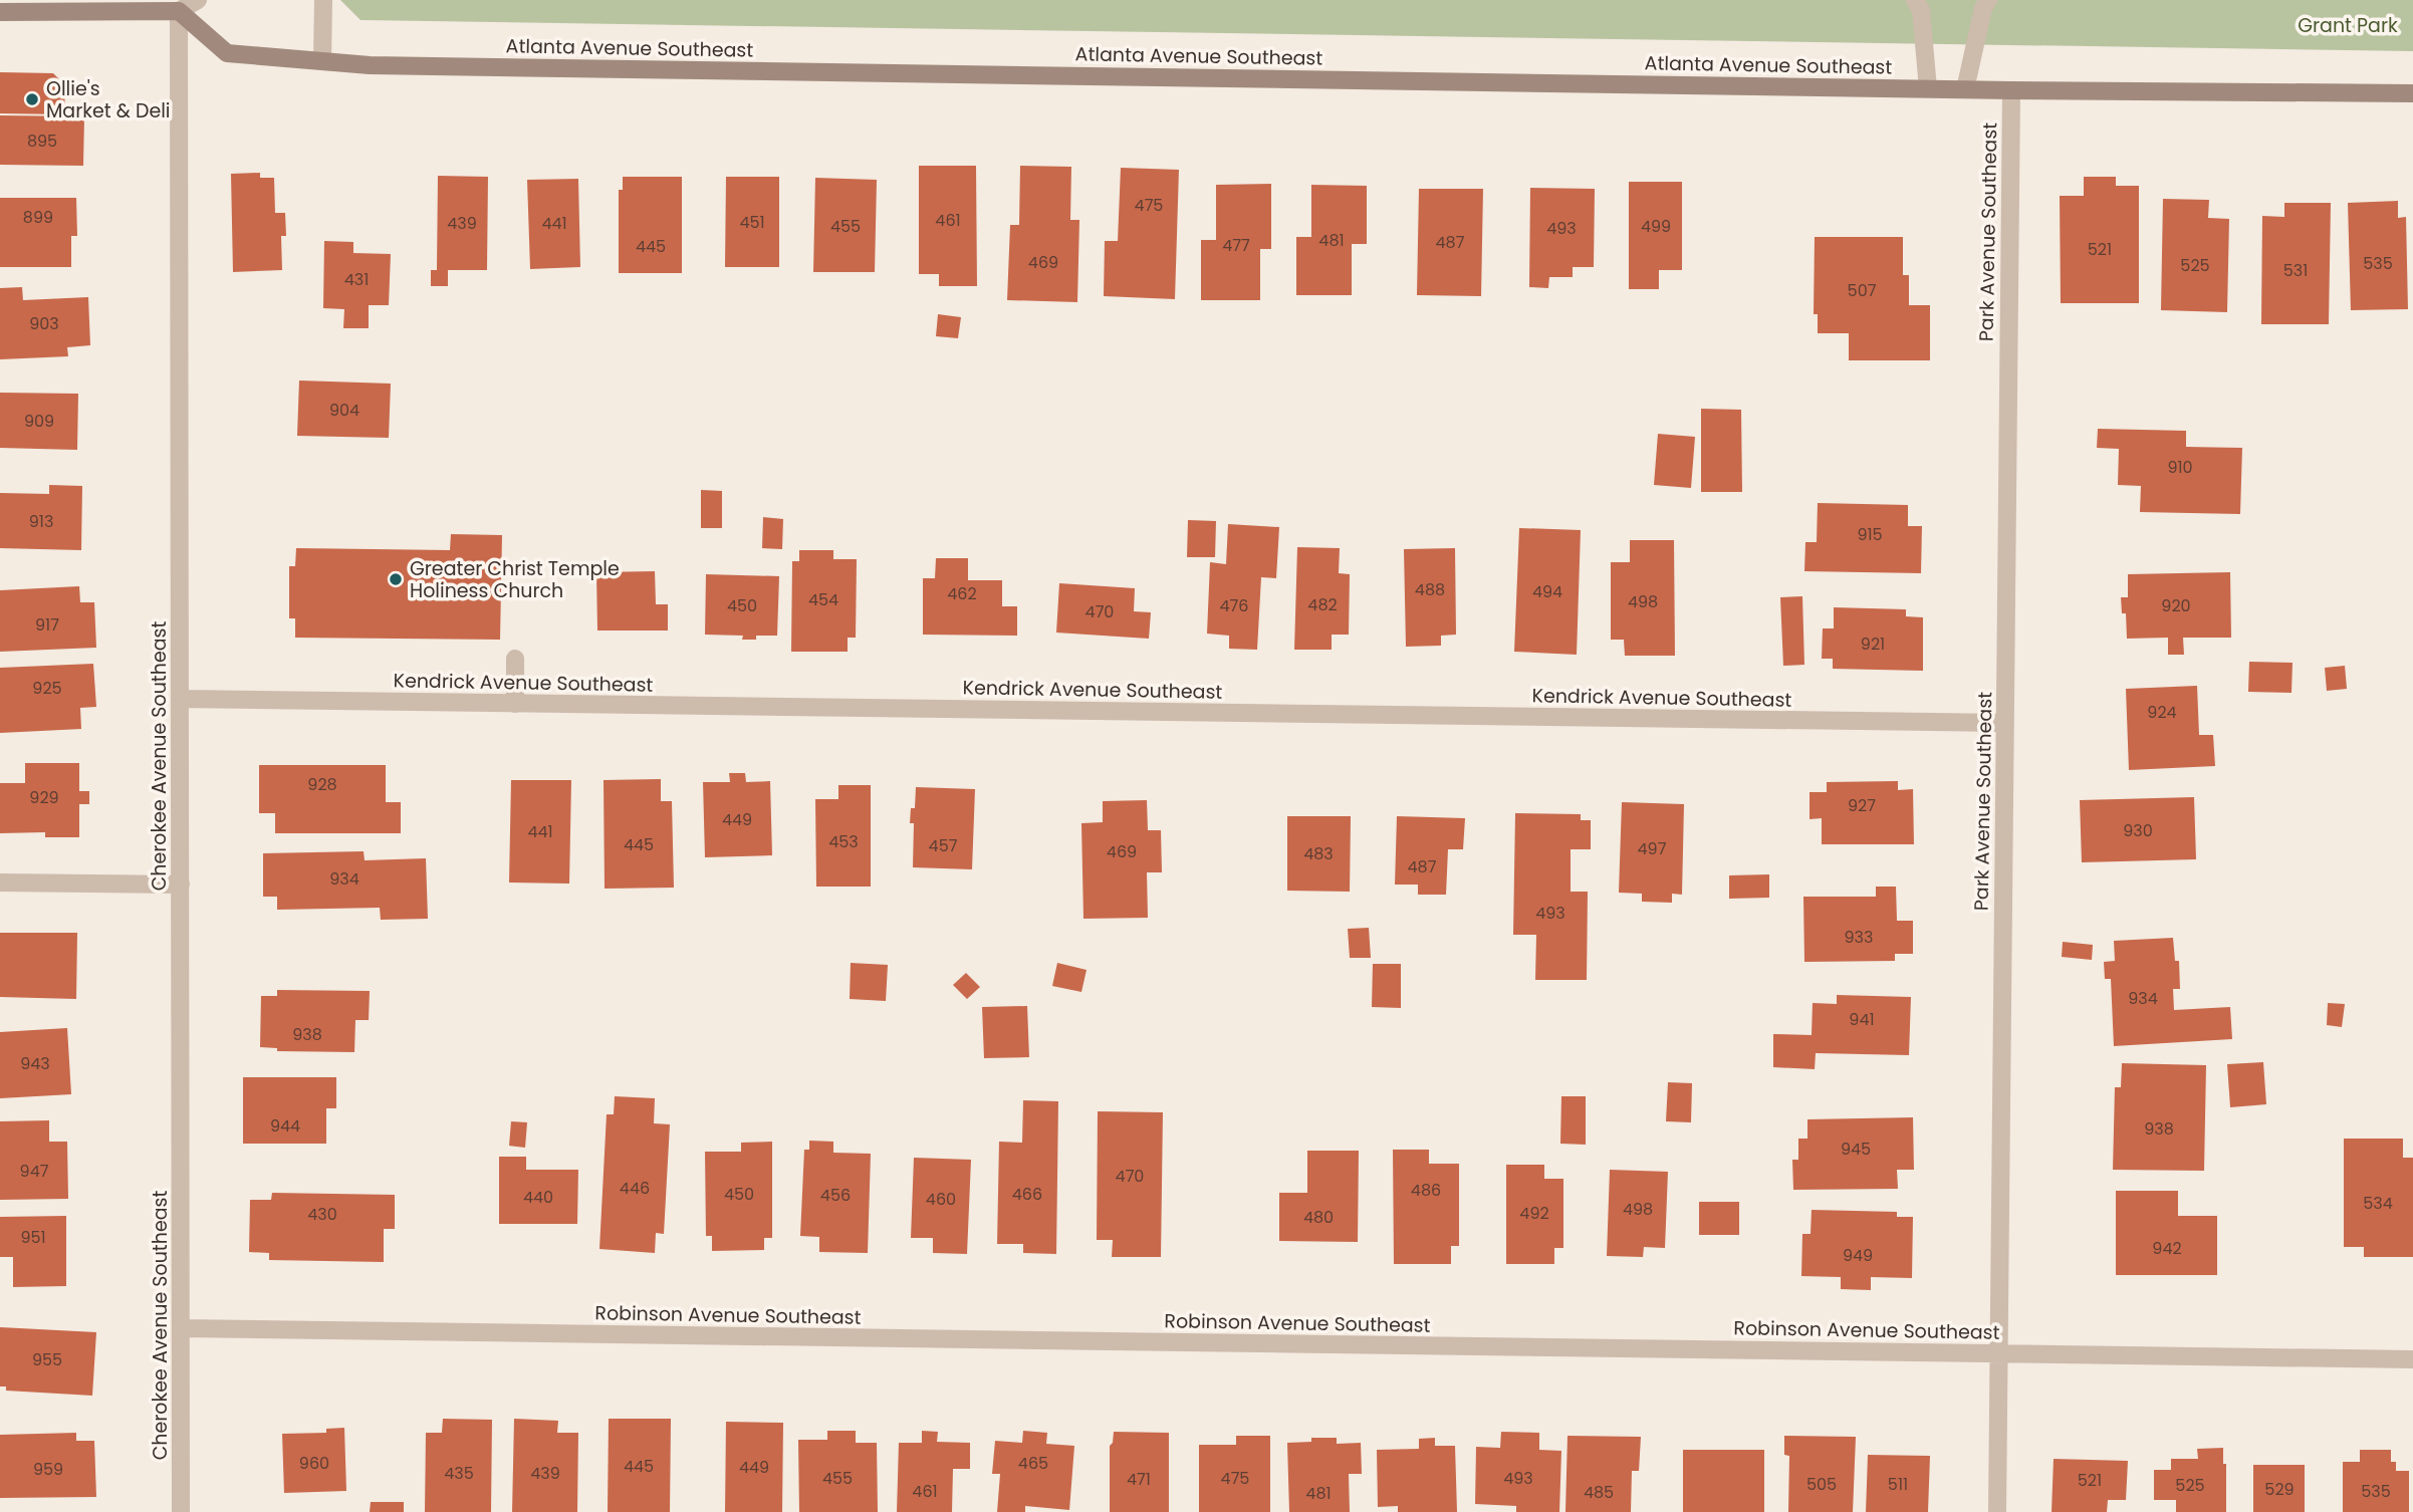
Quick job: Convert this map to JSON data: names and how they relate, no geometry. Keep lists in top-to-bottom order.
{
  "streets": {
    "street": [
      "Atlanta Avenue Southeast",
      "Park Avenue Southeast",
      "Kendrick Avenue Southeast",
      "Cherokee Avenue Southeast",
      "Robinson Avenue Southeast"
    ]
  },
  "crossings": [
    ["Atlanta Avenue Southeast", "Park Avenue Southeast"],
    ["Atlanta Avenue Southeast", "Cherokee Avenue Southeast"],
    ["Park Avenue Southeast", "Kendrick Avenue Southeast"],
    ["Park Avenue Southeast", "Robinson Avenue Southeast"],
    ["Kendrick Avenue Southeast", "Cherokee Avenue Southeast"],
    ["Cherokee Avenue Southeast", "Robinson Avenue Southeast"]
  ],
  "parks": ["Grant Park"],
  "places": ["Ollie's Market & Deli", "Greater Christ Temple Holiness Church"],
  "house_numbers": [
    "895",
    "475",
    "899",
    "461",
    "451",
    "439",
    "441",
    "455",
    "499",
    "493",
    "481",
    "487",
    "477",
    "445",
    "521",
    "469",
    "535",
    "525",
    "531",
    "431",
    "507",
    "903",
    "904",
    "909",
    "910",
    "913",
    "915",
    "488",
    "494",
    "462",
    "454",
    "498",
    "482",
    "450",
    "476",
    "920",
    "470",
    "917",
    "921",
    "925",
    "924",
    "928",
    "929",
    "927",
    "449",
    "930",
    "441",
    "453",
    "445",
    "457",
    "497",
    "469",
    "483",
    "487",
    "934",
    "493",
    "933",
    "934",
    "941",
    "938",
    "943",
    "944",
    "938",
    "945",
    "947",
    "470",
    "446",
    "486",
    "450",
    "466",
    "456",
    "440",
    "460",
    "534",
    "498",
    "492",
    "430",
    "480",
    "951",
    "942",
    "949",
    "955",
    "960",
    "465",
    "445",
    "449",
    "959",
    "435",
    "439",
    "455",
    "475",
    "493",
    "471",
    "521",
    "505",
    "511",
    "525",
    "529",
    "461",
    "535",
    "485",
    "481"
  ]
}
